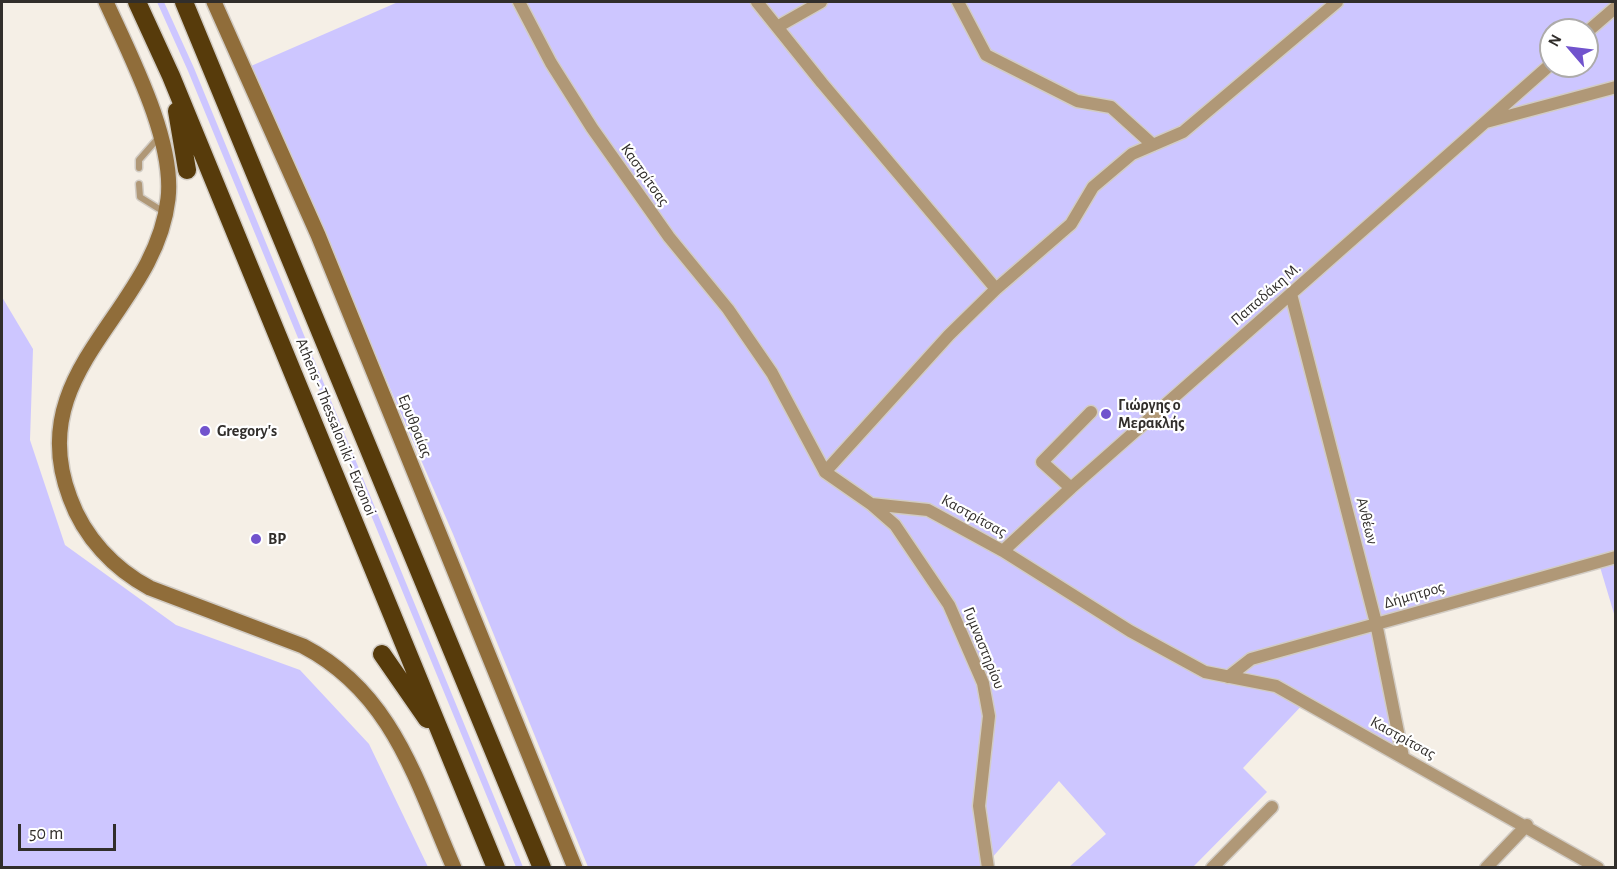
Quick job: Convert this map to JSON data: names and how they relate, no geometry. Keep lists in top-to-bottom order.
{
  "streets": {
    "highway": ["Athens - Thessaloniki - Evzonoi"],
    "main road": ["Ερυθραίας"],
    "street": [
      "Καστρίτσας",
      "Παπαδάκη Μ.",
      "Ανθέων",
      "Δήμητρος",
      "Γυμναστηρίου"
    ]
  },
  "crossings": [
    ["Καστρίτσας", "Παπαδάκη Μ."],
    ["Καστρίτσας", "Ανθέων"],
    ["Καστρίτσας", "Δήμητρος"],
    ["Καστρίτσας", "Γυμναστηρίου"],
    ["Παπαδάκη Μ.", "Ανθέων"],
    ["Ανθέων", "Δήμητρος"]
  ],
  "places": ["Γιώργης ο Μερακλής", "Gregory's", "BP"],
  "scale_bar": "50 m",
  "north": "top left"
}
